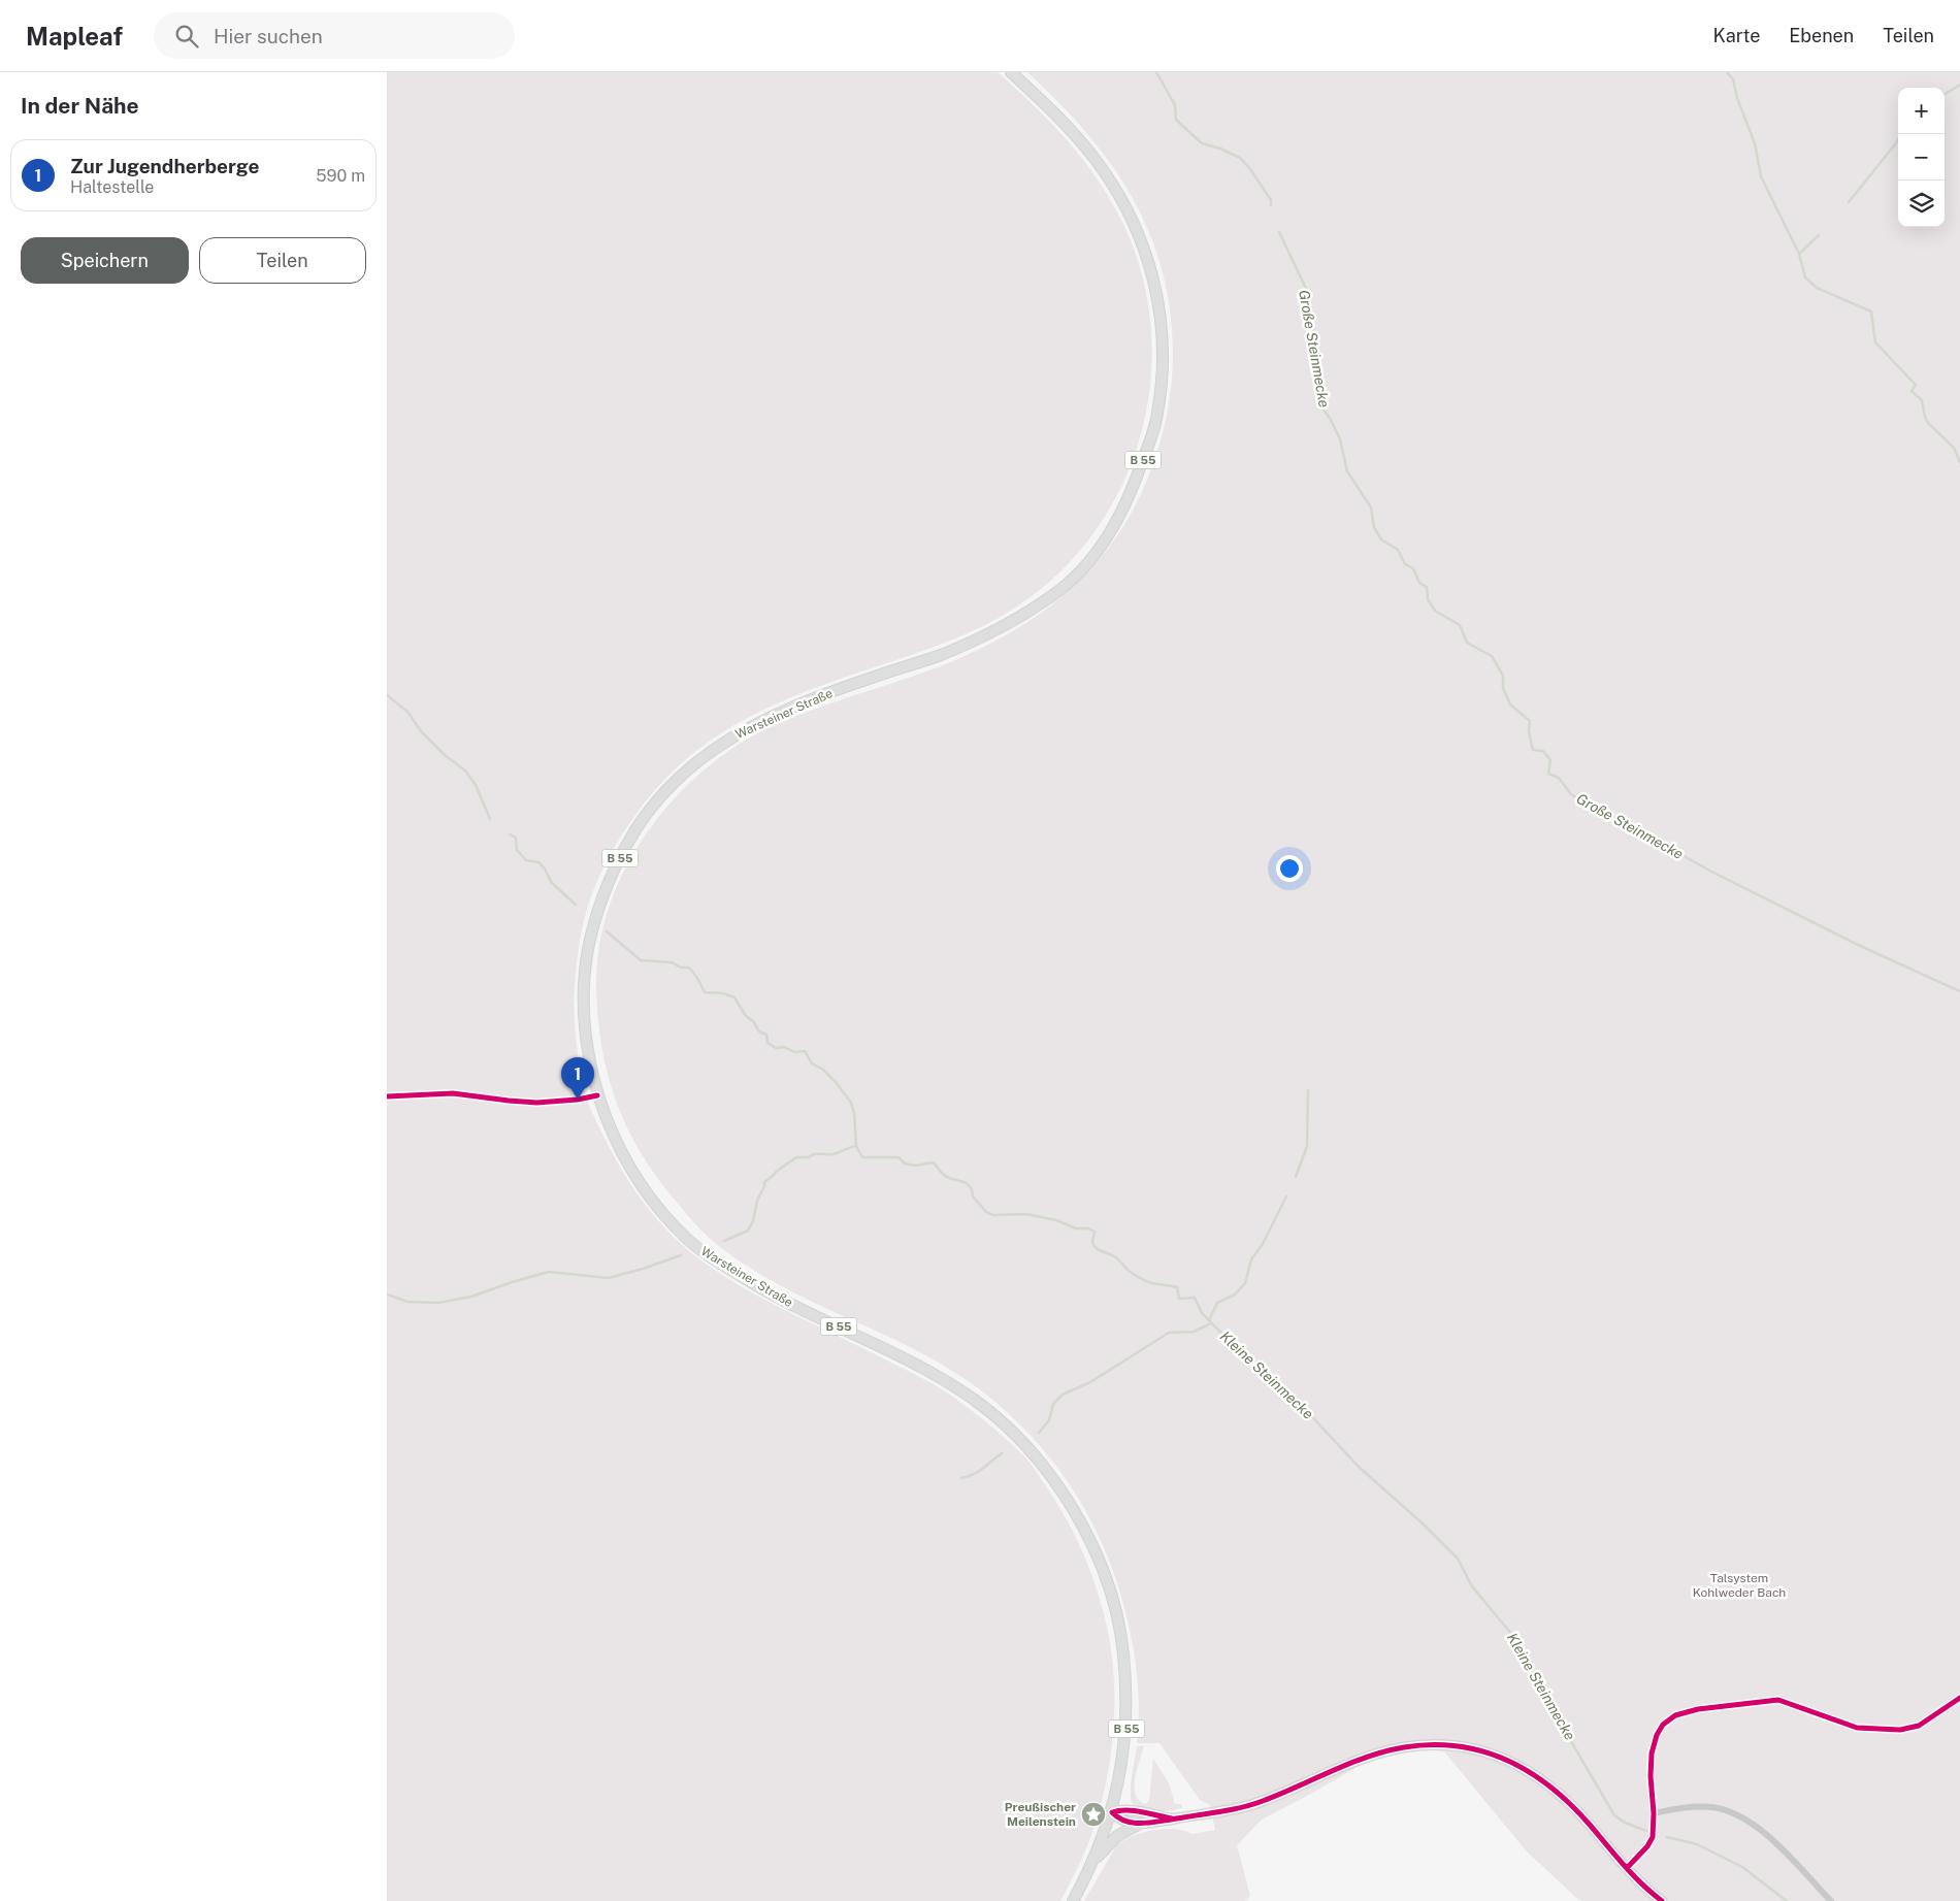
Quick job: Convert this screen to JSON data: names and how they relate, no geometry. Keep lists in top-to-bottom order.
{
  "streets": {
    "main road": ["B 55", "Warsteiner Straße"]
  },
  "water": ["Große Steinmecke", "Kleine Steinmecke"],
  "parks": ["Talsystem Kohlweder Bach"],
  "places": {
    "place": ["Preußischer Meilenstein"]
  },
  "page": {
    "header": "Mapleaf",
    "search": "Hier suchen",
    "nav": ["Karte", "Ebenen", "Teilen"],
    "heading": "In der Nähe",
    "map_buttons": ["+", "−"],
    "list": [
      {
        "mark": "1",
        "name": "Zur Jugendherberge",
        "note": "Haltestelle",
        "value": "590 m"
      }
    ],
    "buttons": ["Speichern", "Teilen"],
    "pins": "1"
  }
}
